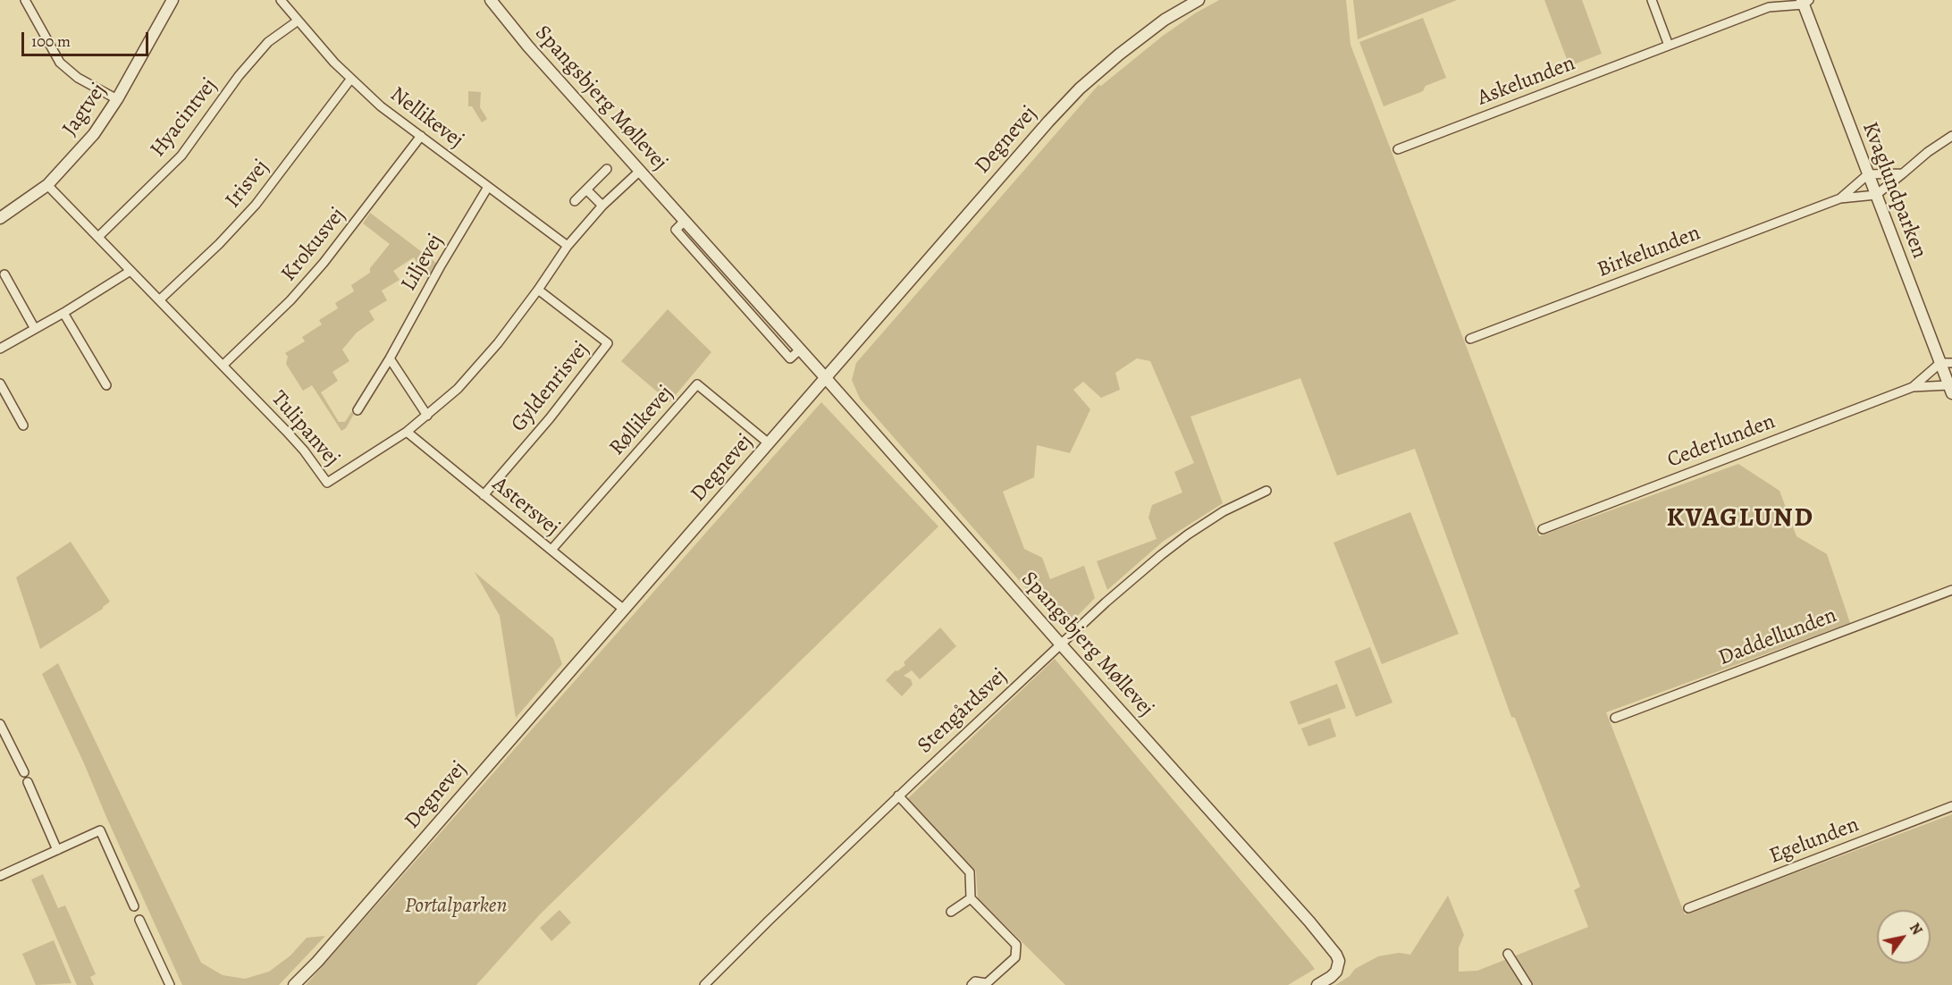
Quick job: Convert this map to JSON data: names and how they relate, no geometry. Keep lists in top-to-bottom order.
{
  "streets": {
    "street": [
      "Askelunden",
      "Spangsbjerg Møllevej",
      "Jagtvej",
      "Hyacintvej",
      "Nellikevej",
      "Degnevej",
      "Irisvej",
      "Kvaglundparken",
      "Krokusvej",
      "Birkelunden",
      "Liljevej",
      "Gyldenrisvej",
      "Røllikevej",
      "Tulipanvej",
      "Cederlunden",
      "Astersvej",
      "Daddellunden",
      "Stengårdsvej",
      "Egelunden"
    ]
  },
  "crossings": [
    ["Askelunden", "Kvaglundparken"],
    ["Spangsbjerg Møllevej", "Degnevej"],
    ["Spangsbjerg Møllevej", "Tulipanvej"],
    ["Spangsbjerg Møllevej", "Stengårdsvej"],
    ["Jagtvej", "Tulipanvej"],
    ["Hyacintvej", "Nellikevej"],
    ["Hyacintvej", "Tulipanvej"],
    ["Nellikevej", "Irisvej"],
    ["Nellikevej", "Krokusvej"],
    ["Nellikevej", "Liljevej"],
    ["Nellikevej", "Tulipanvej"],
    ["Degnevej", "Røllikevej"],
    ["Degnevej", "Astersvej"],
    ["Irisvej", "Tulipanvej"],
    ["Kvaglundparken", "Birkelunden"],
    ["Kvaglundparken", "Cederlunden"],
    ["Krokusvej", "Tulipanvej"],
    ["Gyldenrisvej", "Tulipanvej"],
    ["Gyldenrisvej", "Astersvej"],
    ["Røllikevej", "Astersvej"],
    ["Tulipanvej", "Astersvej"]
  ],
  "districts": ["KVAGLUND"],
  "parks": ["Portalparken"],
  "scale_bar": "100 m",
  "north": "top right"
}
